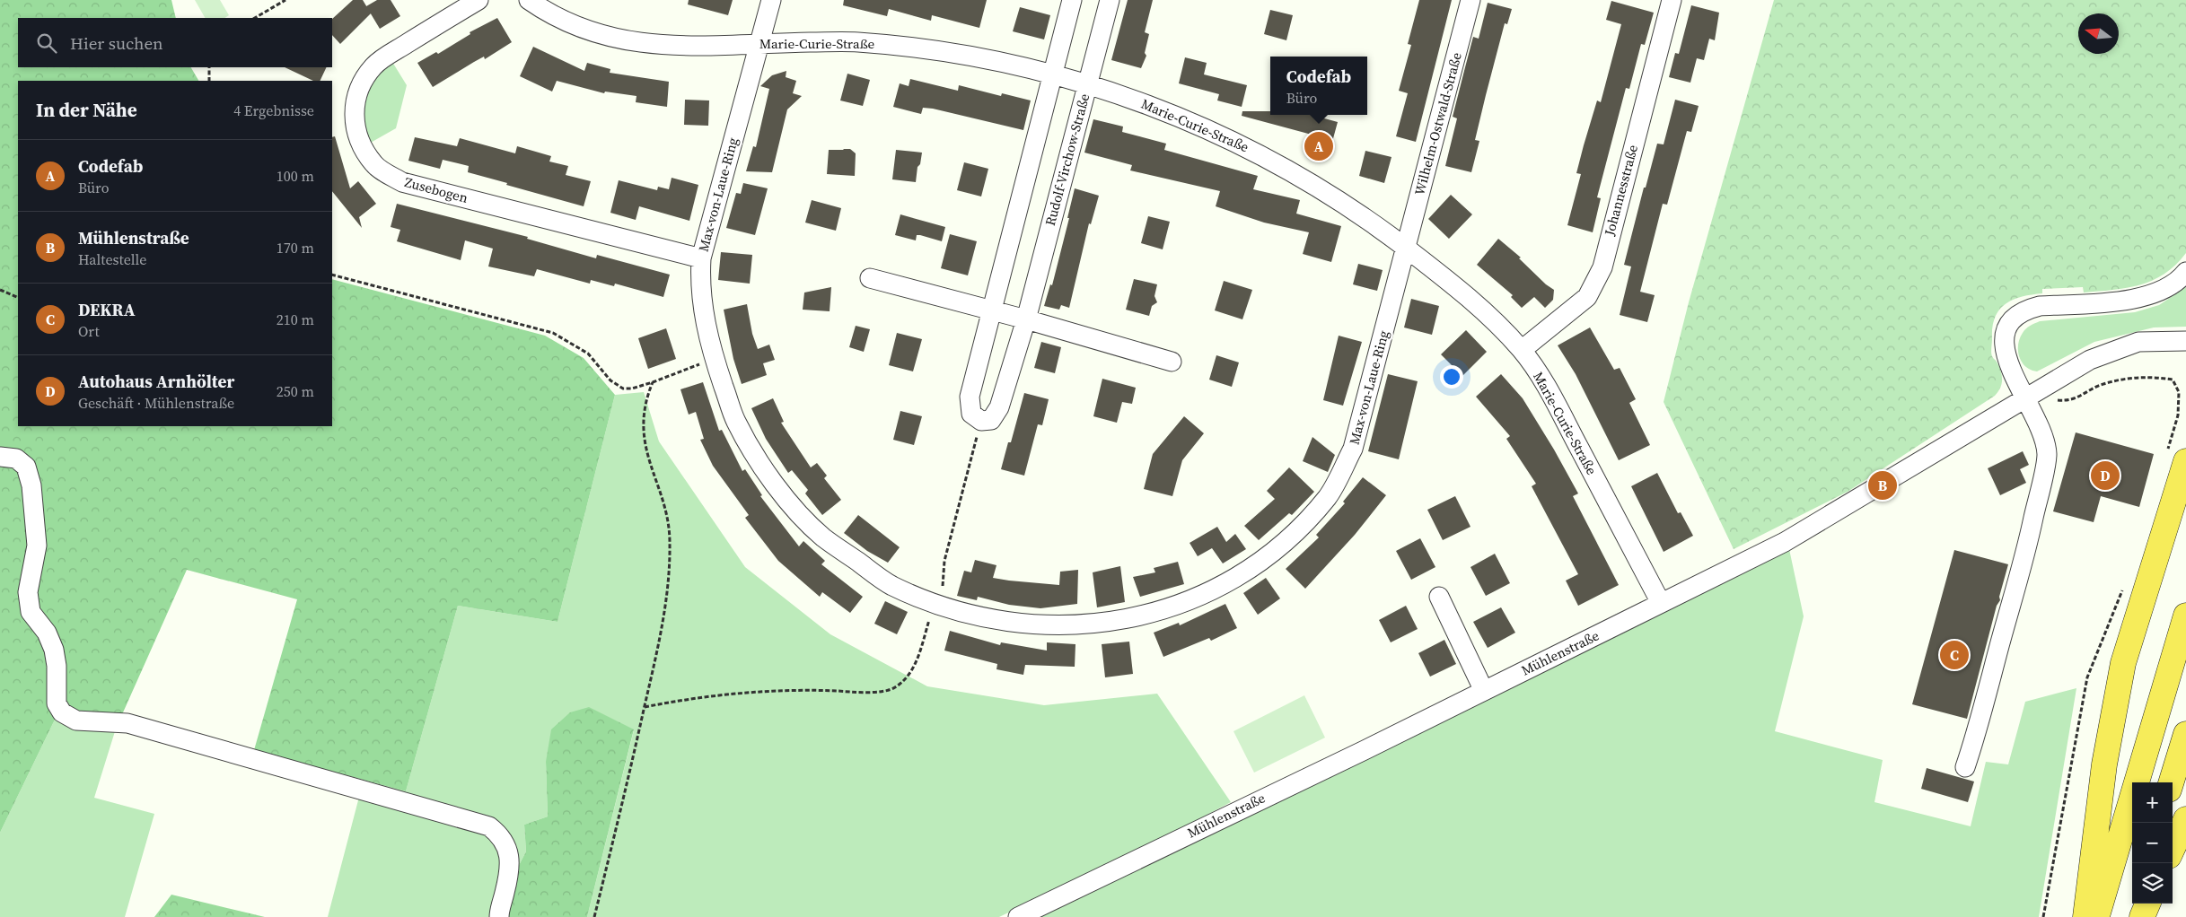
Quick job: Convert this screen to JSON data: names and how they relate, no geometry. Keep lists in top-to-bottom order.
{
  "streets": {
    "street": [
      "Marie-Curie-Straße",
      "Wilhelm-Ostwald-Straße",
      "Rudolf-Virchow-Straße",
      "Zusebogen",
      "Johannesstraße",
      "Max-von-Laue-Ring",
      "Mühlenstraße"
    ]
  },
  "crossings": [
    ["Marie-Curie-Straße", "Wilhelm-Ostwald-Straße"],
    ["Marie-Curie-Straße", "Rudolf-Virchow-Straße"],
    ["Marie-Curie-Straße", "Johannesstraße"],
    ["Marie-Curie-Straße", "Max-von-Laue-Ring"],
    ["Marie-Curie-Straße", "Mühlenstraße"],
    ["Wilhelm-Ostwald-Straße", "Max-von-Laue-Ring"],
    ["Zusebogen", "Max-von-Laue-Ring"]
  ],
  "north": "left",
  "page": {
    "search": "Hier suchen",
    "popup": ["Codefab", "Büro"],
    "heading": ["In der Nähe", "4 Ergebnisse"],
    "pins": [
      "A",
      "D",
      "B",
      "C"
    ],
    "list": [
      {
        "mark": "A",
        "name": "Codefab",
        "note": "Büro",
        "value": "100 m"
      },
      {
        "mark": "B",
        "name": "Mühlenstraße",
        "note": "Haltestelle",
        "value": "170 m"
      },
      {
        "mark": "C",
        "name": "DEKRA",
        "note": "Ort",
        "value": "210 m"
      },
      {
        "mark": "D",
        "name": "Autohaus Arnhölter",
        "note": "Geschäft · Mühlenstraße",
        "value": "250 m"
      }
    ],
    "map_buttons": ["+", "−"]
  }
}
